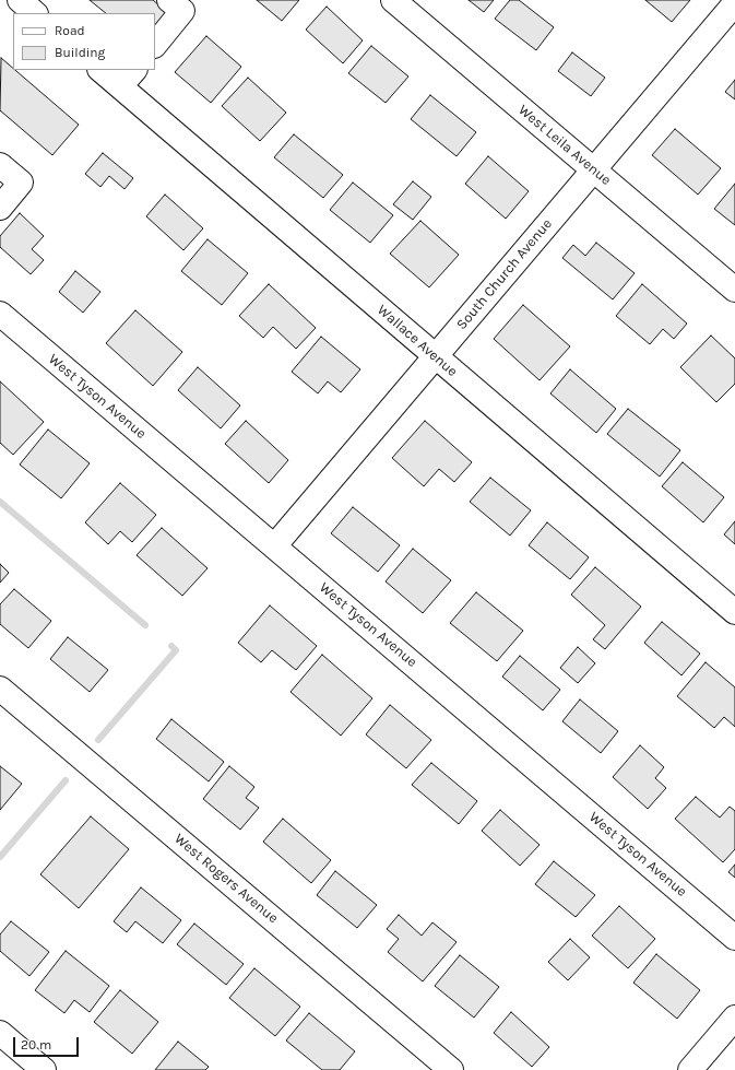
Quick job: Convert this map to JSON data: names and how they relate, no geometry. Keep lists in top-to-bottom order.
{
  "streets": {
    "street": [
      "West Leila Avenue",
      "South Church Avenue",
      "Wallace Avenue",
      "West Tyson Avenue",
      "West Rogers Avenue"
    ]
  },
  "crossings": [
    ["West Leila Avenue", "South Church Avenue"],
    ["South Church Avenue", "Wallace Avenue"],
    ["South Church Avenue", "West Tyson Avenue"]
  ],
  "legend": ["Road", "Building"],
  "scale_bar": "20 m"
}
